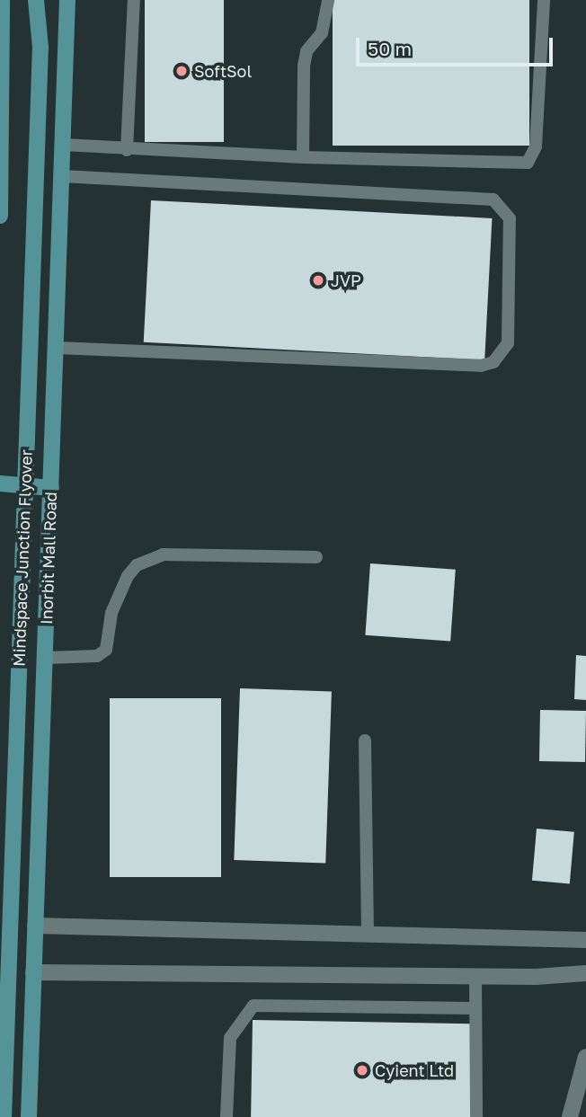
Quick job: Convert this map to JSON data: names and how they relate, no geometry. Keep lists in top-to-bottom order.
{
  "streets": {
    "main road": ["Mindspace Junction Flyover", "Inorbit Mall Road"]
  },
  "places": ["SoftSol", "JVP", "Cyient Ltd"],
  "scale_bar": "50 m"
}
